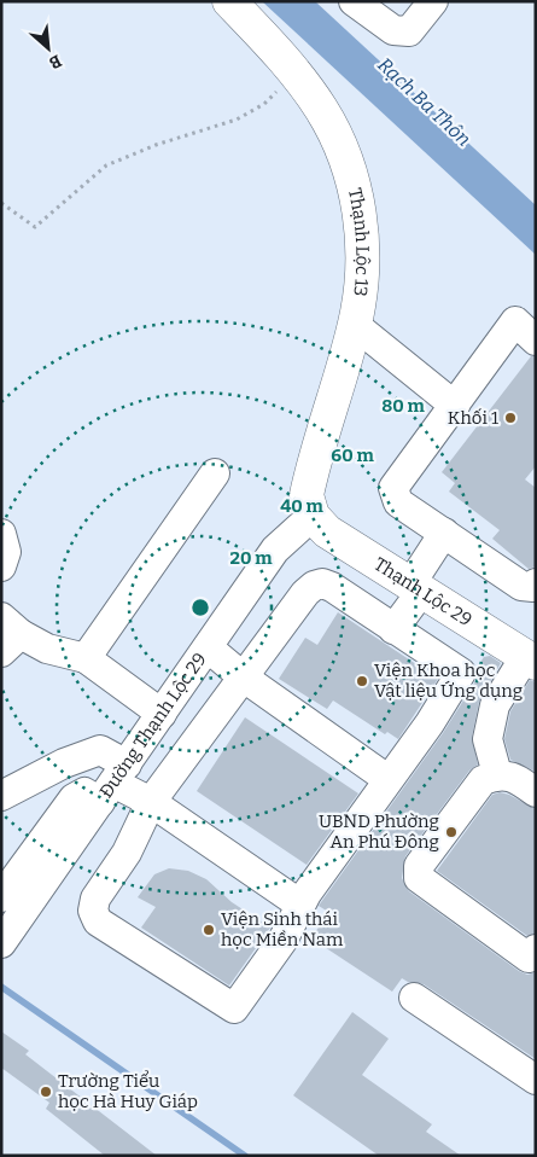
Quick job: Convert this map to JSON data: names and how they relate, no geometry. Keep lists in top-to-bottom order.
{
  "streets": {
    "street": ["Thạnh Lộc 13", "Thạnh Lộc 29", "Đường Thạnh Lộc 29"]
  },
  "crossings": [
    ["Thạnh Lộc 13", "Thạnh Lộc 29"],
    ["Thạnh Lộc 13", "Đường Thạnh Lộc 29"],
    ["Thạnh Lộc 29", "Đường Thạnh Lộc 29"]
  ],
  "water": ["Rạch Ba Thôn"],
  "places": [
    "Khối 1",
    "Viện Khoa học Vật liệu Ứng dụng",
    "UBND Phường An Phú Đông",
    "Viện Sinh thái học Miền Nam",
    "Trường Tiểu học Hà Huy Giáp"
  ],
  "north": "bottom right",
  "rings": [
    "80 m",
    "60 m",
    "40 m",
    "20 m"
  ]
}
